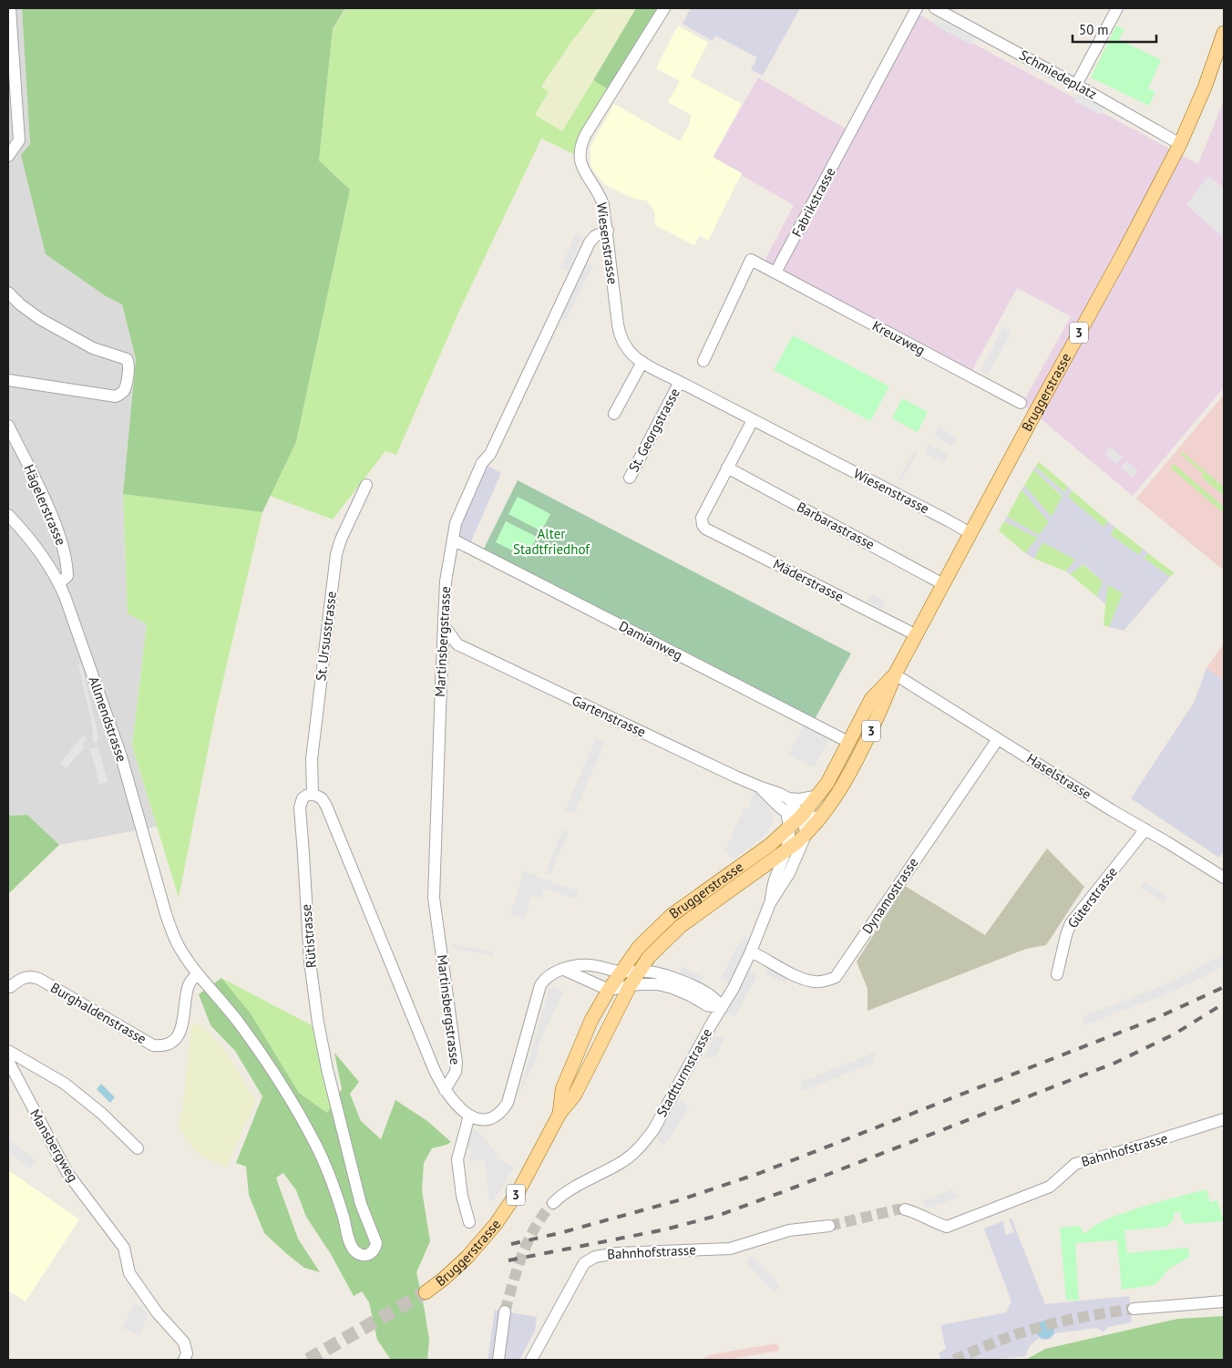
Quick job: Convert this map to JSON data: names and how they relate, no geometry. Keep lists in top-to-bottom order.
{
  "streets": {
    "main road": ["3", "Bruggerstrasse"],
    "street": [
      "Schmiedeplatz",
      "Fabrikstrasse",
      "Wiesenstrasse",
      "Kreuzweg",
      "St. Georgstrasse",
      "Hägelerstrasse",
      "Barbarastrasse",
      "Mäderstrasse",
      "St. Ursusstrasse",
      "Damianweg",
      "Martinsbergstrasse",
      "Gartenstrasse",
      "Allmendstrasse",
      "Haselstrasse",
      "Dynamostrasse",
      "Güterstrasse",
      "Rütistrasse",
      "Burghaldenstrasse",
      "Stadtturmstrasse",
      "Mansbergweg",
      "Bahnhofstrasse"
    ]
  },
  "crossings": [
    ["Schmiedeplatz", "Bruggerstrasse"],
    ["Fabrikstrasse", "Kreuzweg"],
    ["Wiesenstrasse", "Bruggerstrasse"],
    ["Wiesenstrasse", "St. Georgstrasse"],
    ["Wiesenstrasse", "Martinsbergstrasse"],
    ["Bruggerstrasse", "Barbarastrasse"],
    ["Bruggerstrasse", "Mäderstrasse"],
    ["Bruggerstrasse", "Damianweg"],
    ["Bruggerstrasse", "Gartenstrasse"],
    ["Bruggerstrasse", "Haselstrasse"],
    ["Bruggerstrasse", "Stadtturmstrasse"],
    ["Hägelerstrasse", "Allmendstrasse"],
    ["Barbarastrasse", "Mäderstrasse"],
    ["St. Ursusstrasse", "Rütistrasse"],
    ["Damianweg", "Martinsbergstrasse"],
    ["Martinsbergstrasse", "Gartenstrasse"],
    ["Allmendstrasse", "Rütistrasse"],
    ["Haselstrasse", "Dynamostrasse"],
    ["Haselstrasse", "Güterstrasse"],
    ["Dynamostrasse", "Stadtturmstrasse"],
    ["Rütistrasse", "Burghaldenstrasse"]
  ],
  "parks": ["Alter Stadtfriedhof"],
  "scale_bar": "50 m"
}
